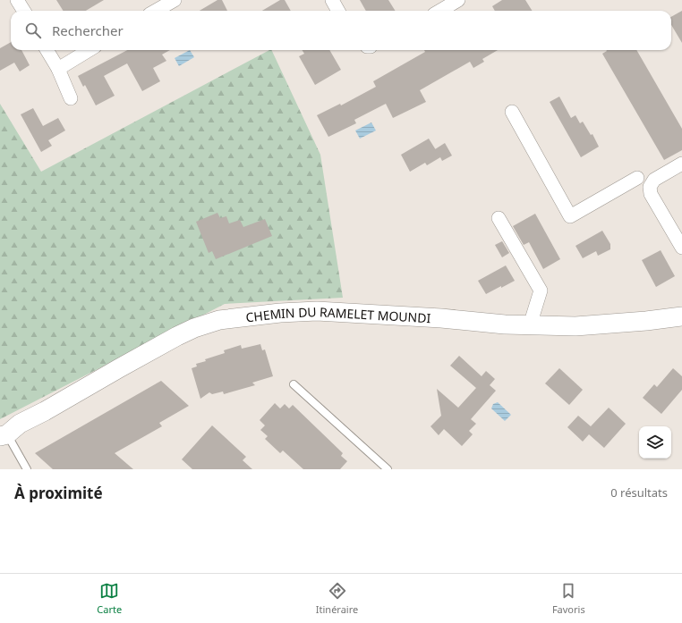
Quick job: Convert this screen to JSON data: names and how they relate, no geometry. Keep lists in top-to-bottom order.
{
  "streets": {
    "main road": ["CHEMIN DU RAMELET MOUNDI"]
  },
  "page": {
    "search": "Rechercher",
    "heading": ["À proximité", "0 résultats"],
    "nav": ["Carte", "Itinéraire", "Favoris"]
  }
}
